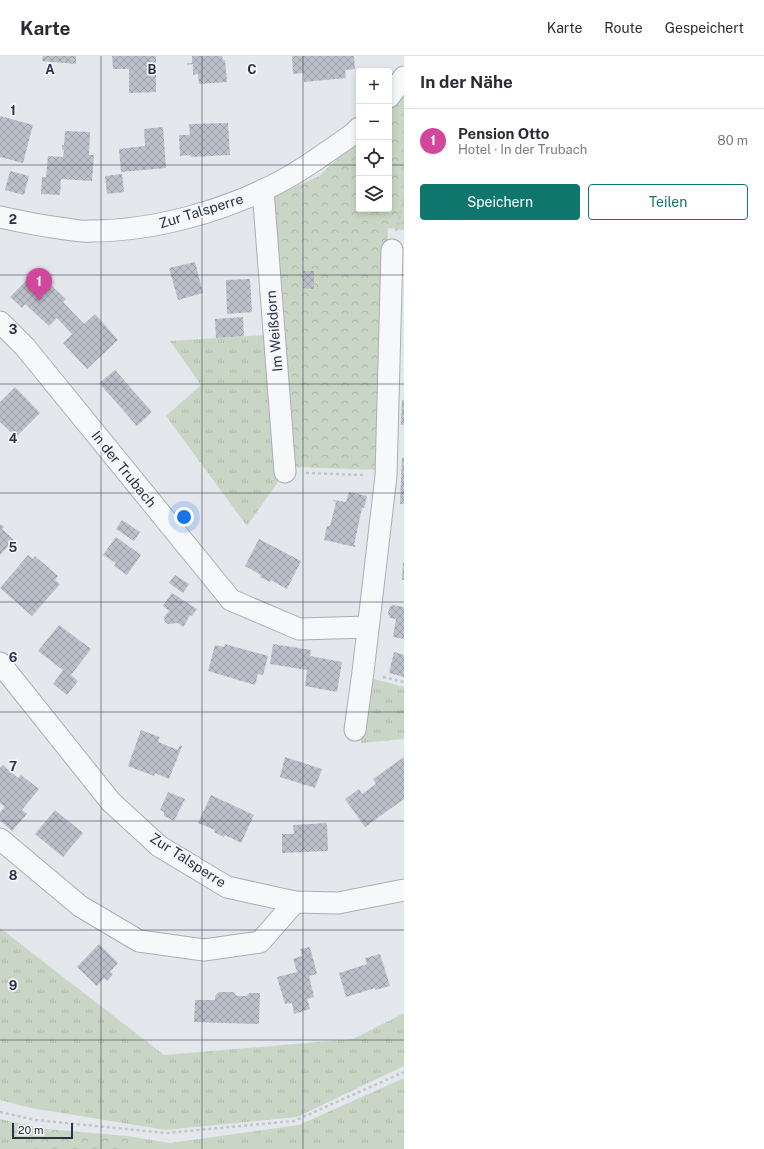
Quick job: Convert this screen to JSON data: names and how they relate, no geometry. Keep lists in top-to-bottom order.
{
  "streets": {
    "street": ["Zur Talsperre", "Im Weißdorn", "In der Trubach"]
  },
  "crossings": [
    ["Zur Talsperre", "Im Weißdorn"]
  ],
  "scale_bar": "20 m",
  "page": {
    "header": "Karte",
    "nav": ["Karte", "Route", "Gespeichert"],
    "heading": "In der Nähe",
    "map_buttons": ["+", "−"],
    "list": [
      {
        "mark": "1",
        "name": "Pension Otto",
        "note": "Hotel · In der Trubach",
        "value": "80 m"
      }
    ],
    "buttons": ["Speichern", "Teilen"],
    "pins": "1",
    "scale": "20 m"
  },
  "grid": {
    "columns": ["A", "B", "C"],
    "rows": [
      "1",
      "2",
      "3",
      "4",
      "5",
      "6",
      "7",
      "8",
      "9"
    ]
  }
}
